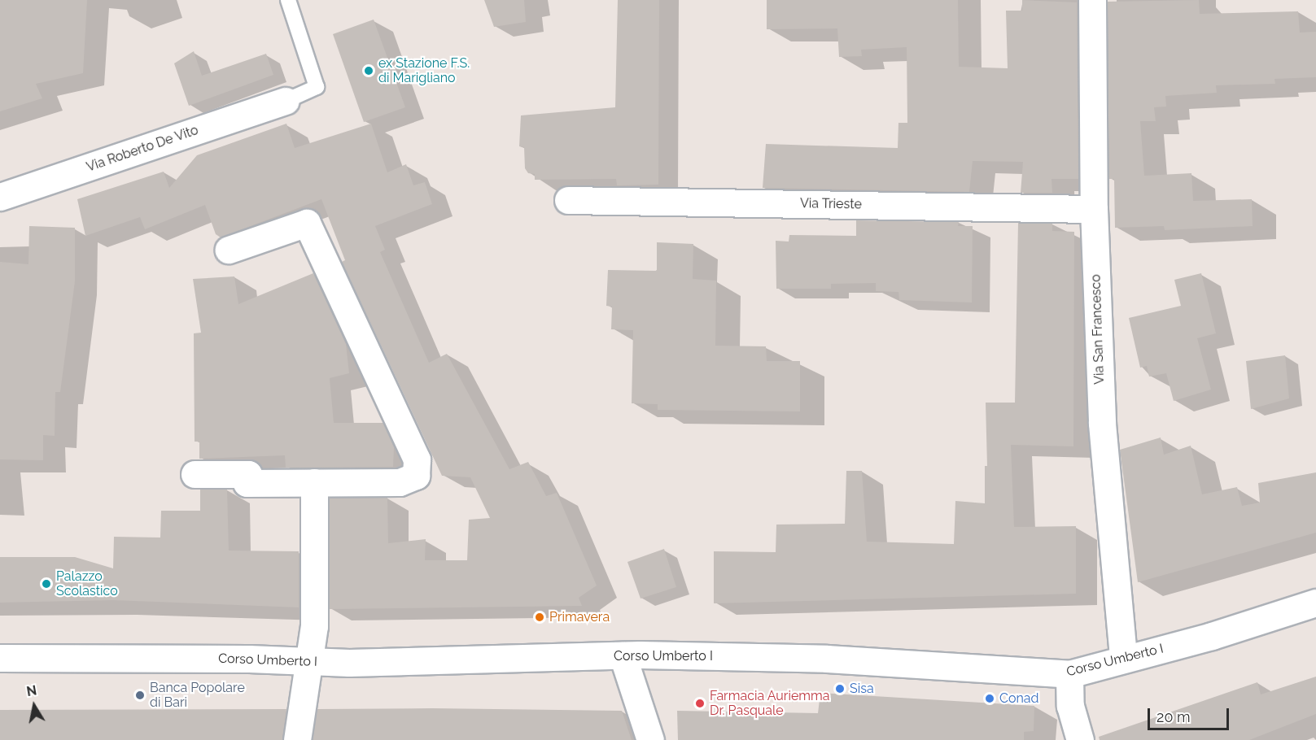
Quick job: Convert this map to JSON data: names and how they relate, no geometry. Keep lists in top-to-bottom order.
{
  "streets": {
    "street": [
      "Via Roberto De Vito",
      "Via Trieste",
      "Via San Francesco",
      "Corso Umberto I"
    ]
  },
  "crossings": [
    ["Via Trieste", "Via San Francesco"],
    ["Via San Francesco", "Corso Umberto I"]
  ],
  "places": [
    "ex Stazione F.S. di Marigliano",
    "Palazzo Scolastico",
    "Primavera",
    "Sisa",
    "Banca Popolare di Bari",
    "Conad",
    "Farmacia Auriemma Dr. Pasquale"
  ],
  "scale_bar": "20 m",
  "north": "top"
}
